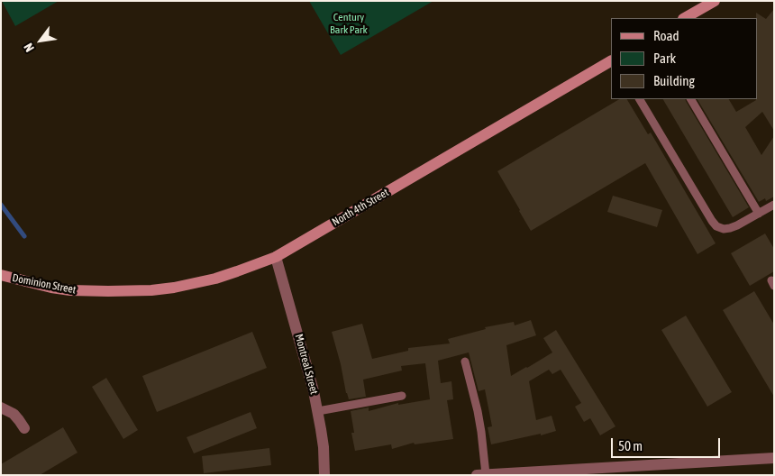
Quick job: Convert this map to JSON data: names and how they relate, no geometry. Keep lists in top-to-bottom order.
{
  "streets": {
    "street": ["North 4th Street", "Dominion Street", "Montreal Street"]
  },
  "crossings": [
    ["North 4th Street", "Dominion Street"],
    ["North 4th Street", "Montreal Street"]
  ],
  "parks": ["Century Bark Park"],
  "legend": ["Road", "Park", "Building"],
  "scale_bar": "50 m",
  "north": "bottom left"
}
